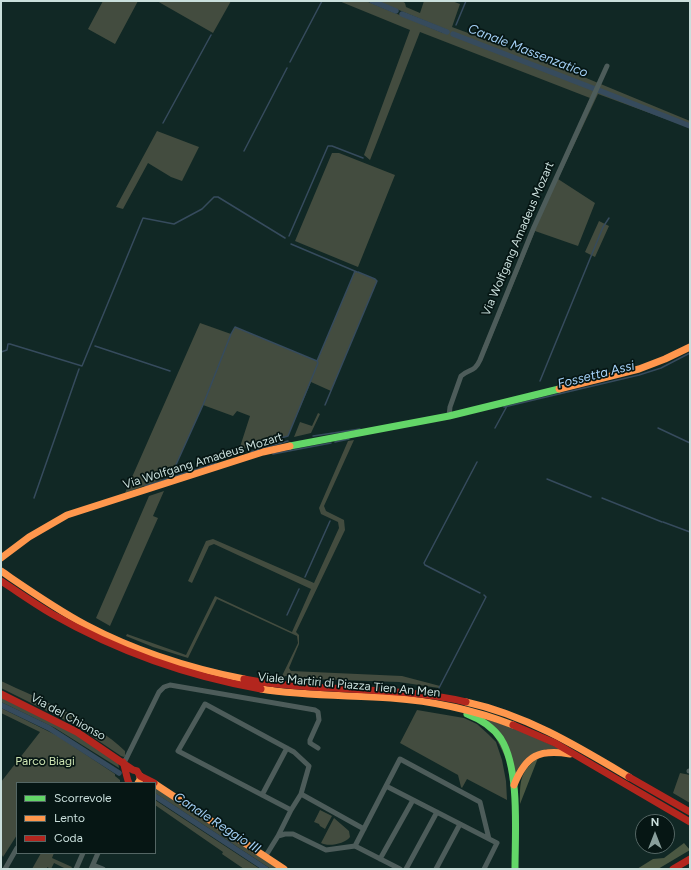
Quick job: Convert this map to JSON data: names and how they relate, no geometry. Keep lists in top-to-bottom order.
{
  "streets": {
    "main road": ["Via Wolfgang Amadeus Mozart", "Viale Martiri di Piazza Tien An Men", "Via del Chionso"]
  },
  "water": ["Canale Massenzatico", "Fossetta Assi", "Canale Reggio III"],
  "parks": ["Parco Biagi"],
  "legend": ["Scorrevole", "Lento", "Coda"],
  "north": "top"
}
